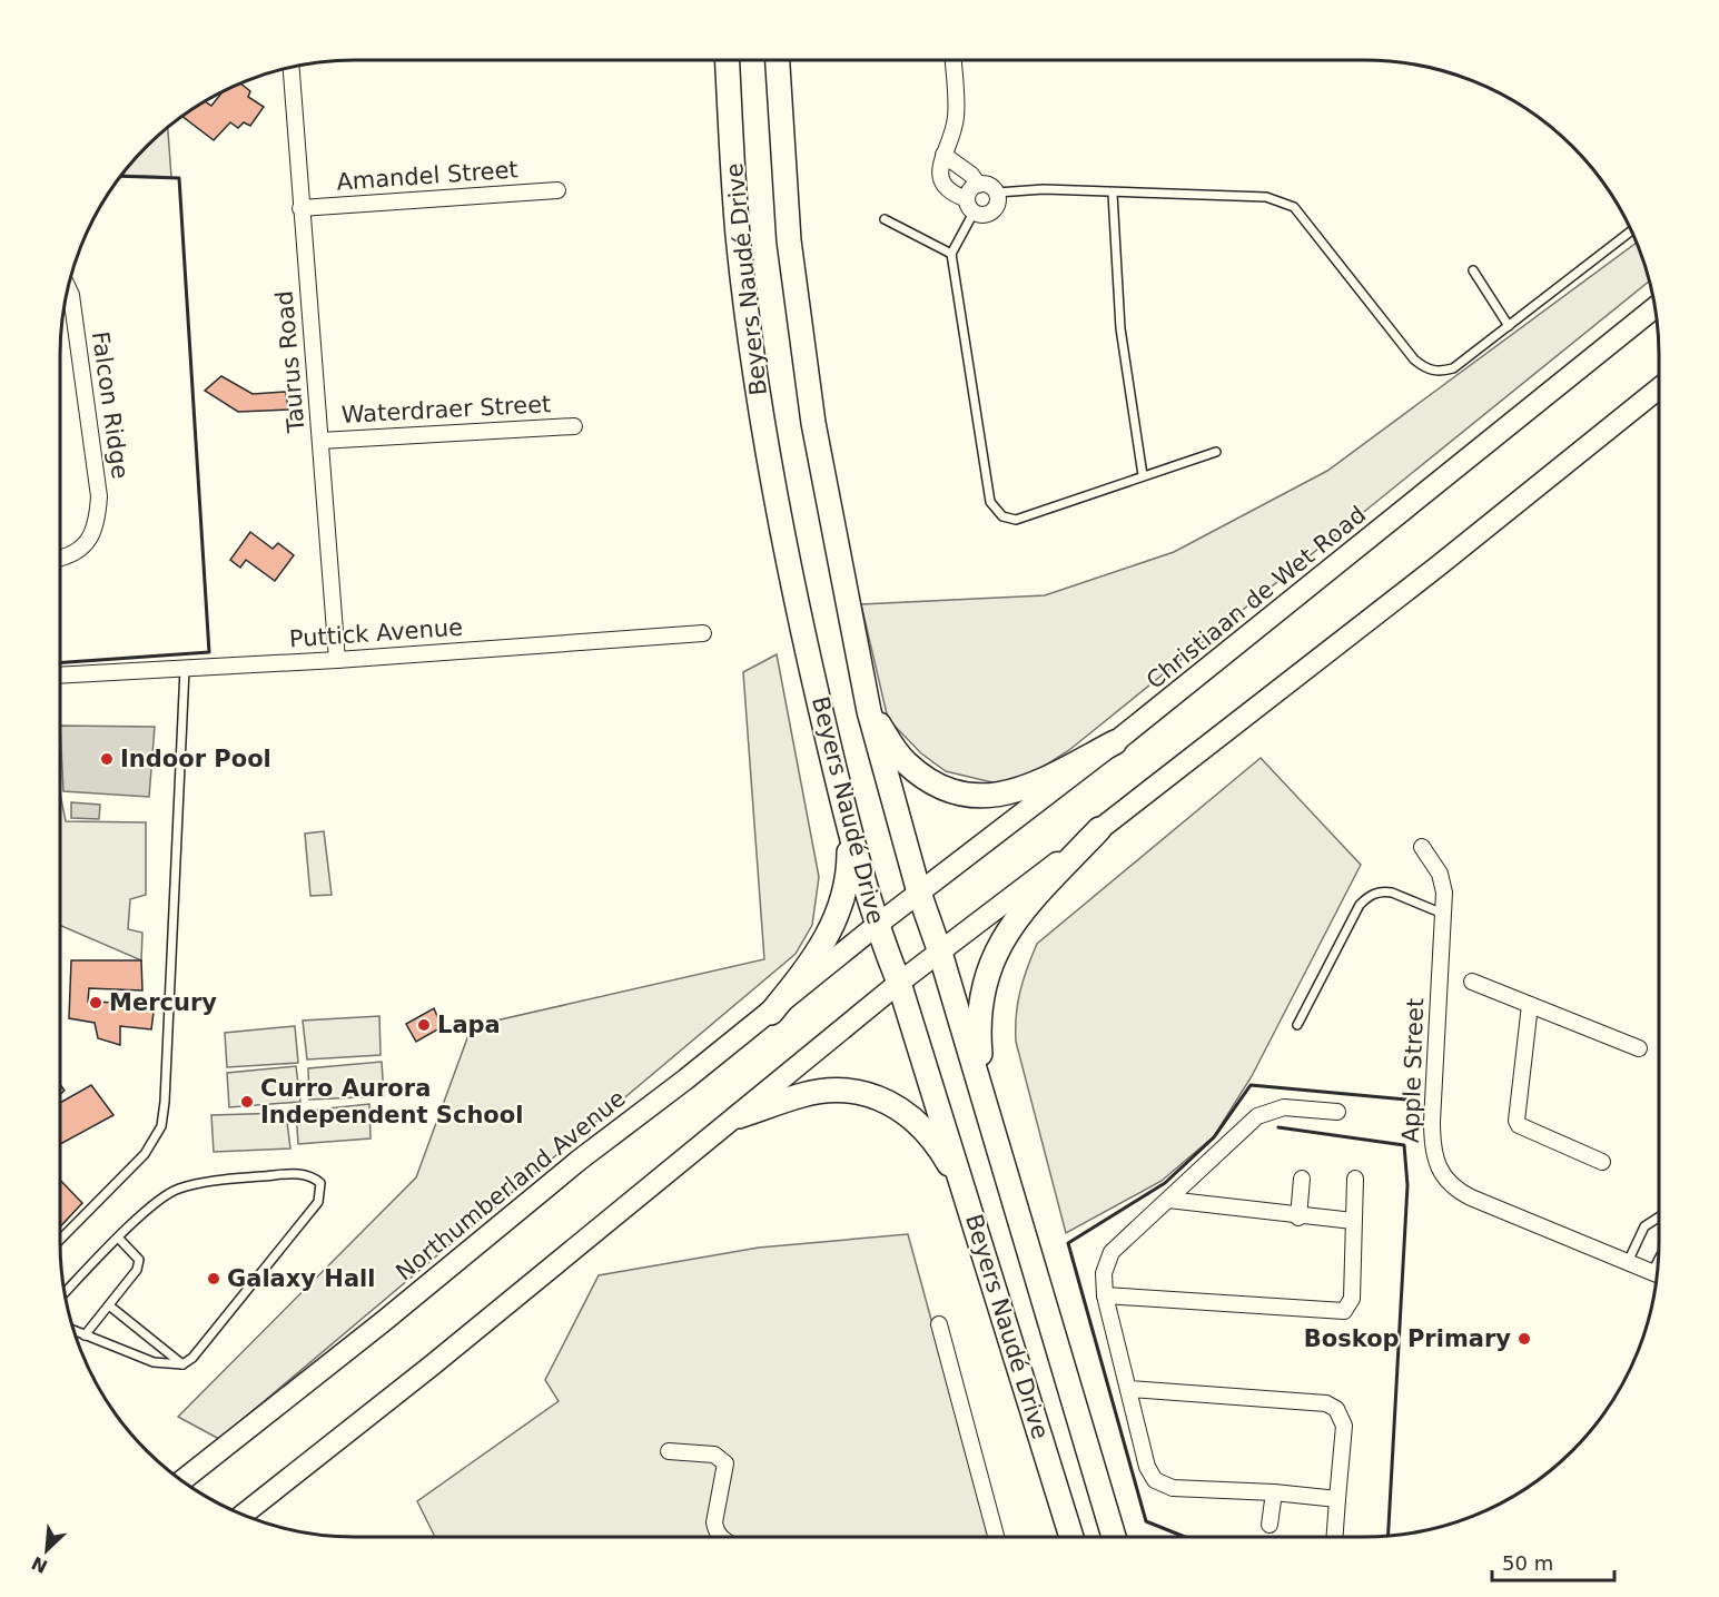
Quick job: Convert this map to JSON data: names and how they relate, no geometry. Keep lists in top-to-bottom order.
{
  "streets": {
    "main road": ["Beyers Naudé Drive", "Christiaan de Wet Road", "Northumberland Avenue"],
    "street": [
      "Amandel Street",
      "Taurus Road",
      "Falcon Ridge",
      "Waterdraer Street",
      "Puttick Avenue",
      "Apple Street"
    ]
  },
  "crossings": [
    ["Amandel Street", "Taurus Road"],
    ["Beyers Naudé Drive", "Christiaan de Wet Road"],
    ["Beyers Naudé Drive", "Northumberland Avenue"],
    ["Taurus Road", "Waterdraer Street"],
    ["Taurus Road", "Puttick Avenue"],
    ["Christiaan de Wet Road", "Northumberland Avenue"]
  ],
  "places": [
    "Indoor Pool",
    "Mercury",
    "Lapa",
    "Curro Aurora Independent School",
    "Galaxy Hall",
    "Boskop Primary"
  ],
  "scale_bar": "50 m",
  "north": "bottom left"
}
